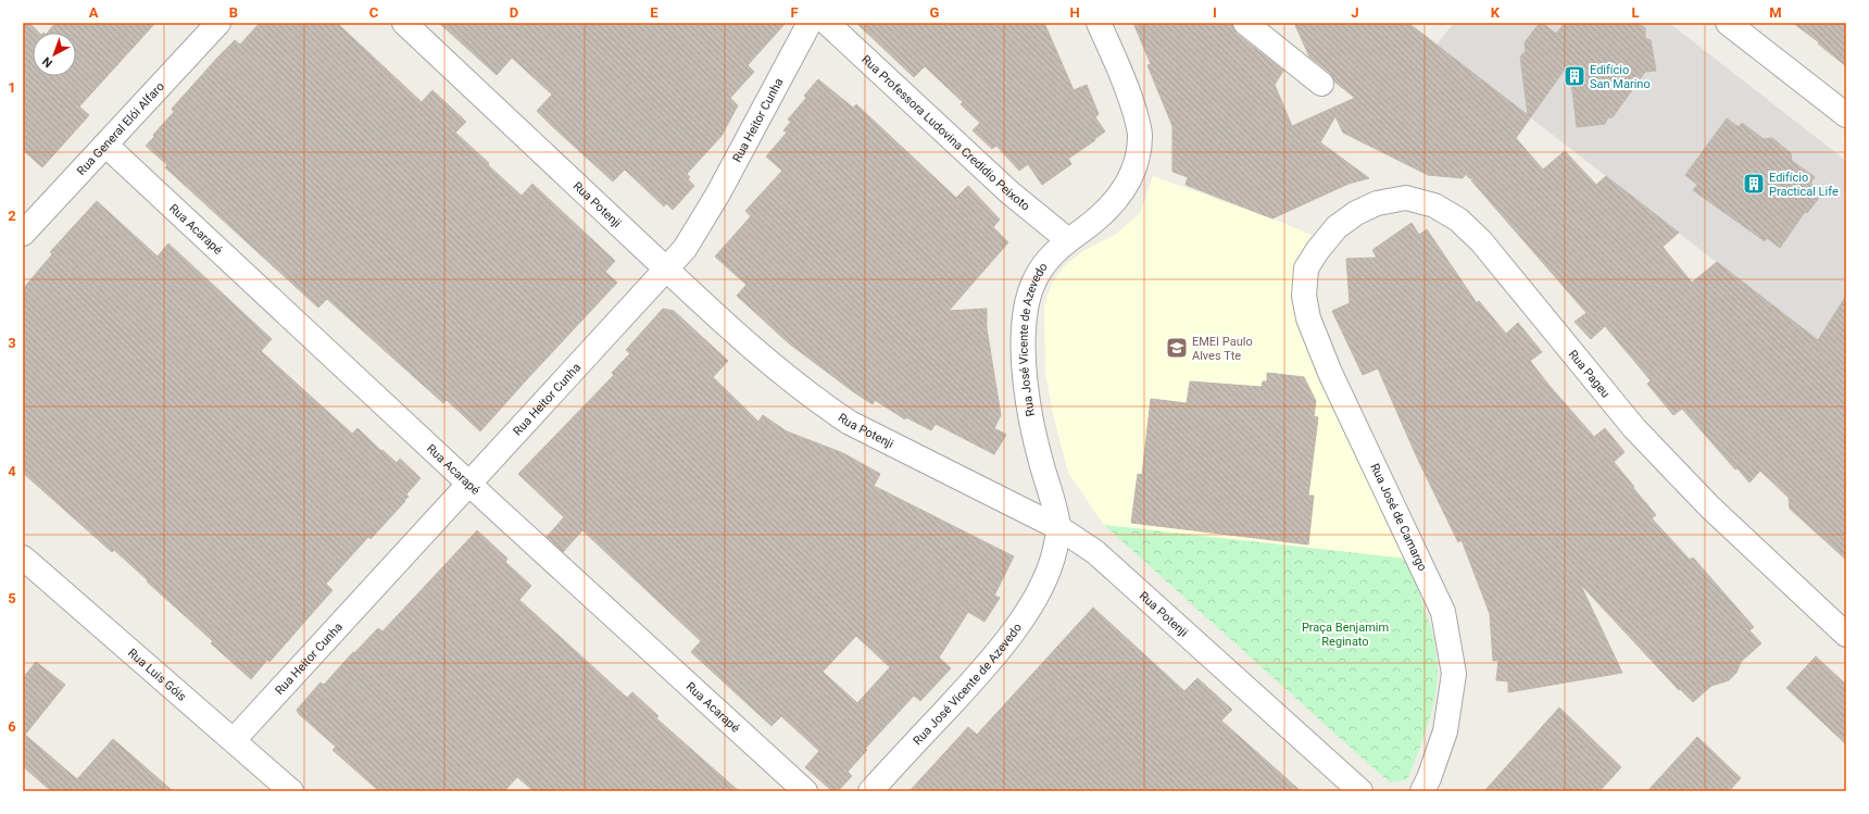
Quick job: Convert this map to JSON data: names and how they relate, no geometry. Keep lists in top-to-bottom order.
{
  "streets": {
    "street": [
      "Rua Heitor Cunha",
      "Rua General Elói Alfaro",
      "Rua Professora Ludovina Credidio Peixoto",
      "Rua Potenji",
      "Rua Acarapé",
      "Rua José Vicente de Azevedo",
      "Rua Pageu",
      "Rua José de Camargo",
      "Rua Luis Góis"
    ]
  },
  "crossings": [
    ["Rua Heitor Cunha", "Rua Potenji"],
    ["Rua Heitor Cunha", "Rua Acarapé"],
    ["Rua Heitor Cunha", "Rua Luis Góis"],
    ["Rua General Elói Alfaro", "Rua Acarapé"],
    ["Rua Professora Ludovina Credidio Peixoto", "Rua José Vicente de Azevedo"],
    ["Rua Potenji", "Rua José Vicente de Azevedo"],
    ["Rua Pageu", "Rua José de Camargo"]
  ],
  "parks": ["Praça Benjamim Reginato"],
  "places": {
    "building": ["Edifício San Marino", "Edifício Practical Life"],
    "school or university": ["EMEI Paulo Alves Tte"]
  },
  "north": "bottom left",
  "grid": {
    "columns": [
      "A",
      "B",
      "C",
      "D",
      "E",
      "F",
      "G",
      "H",
      "I",
      "J",
      "K",
      "L",
      "M"
    ],
    "rows": [
      "1",
      "2",
      "3",
      "4",
      "5",
      "6"
    ]
  }
}
